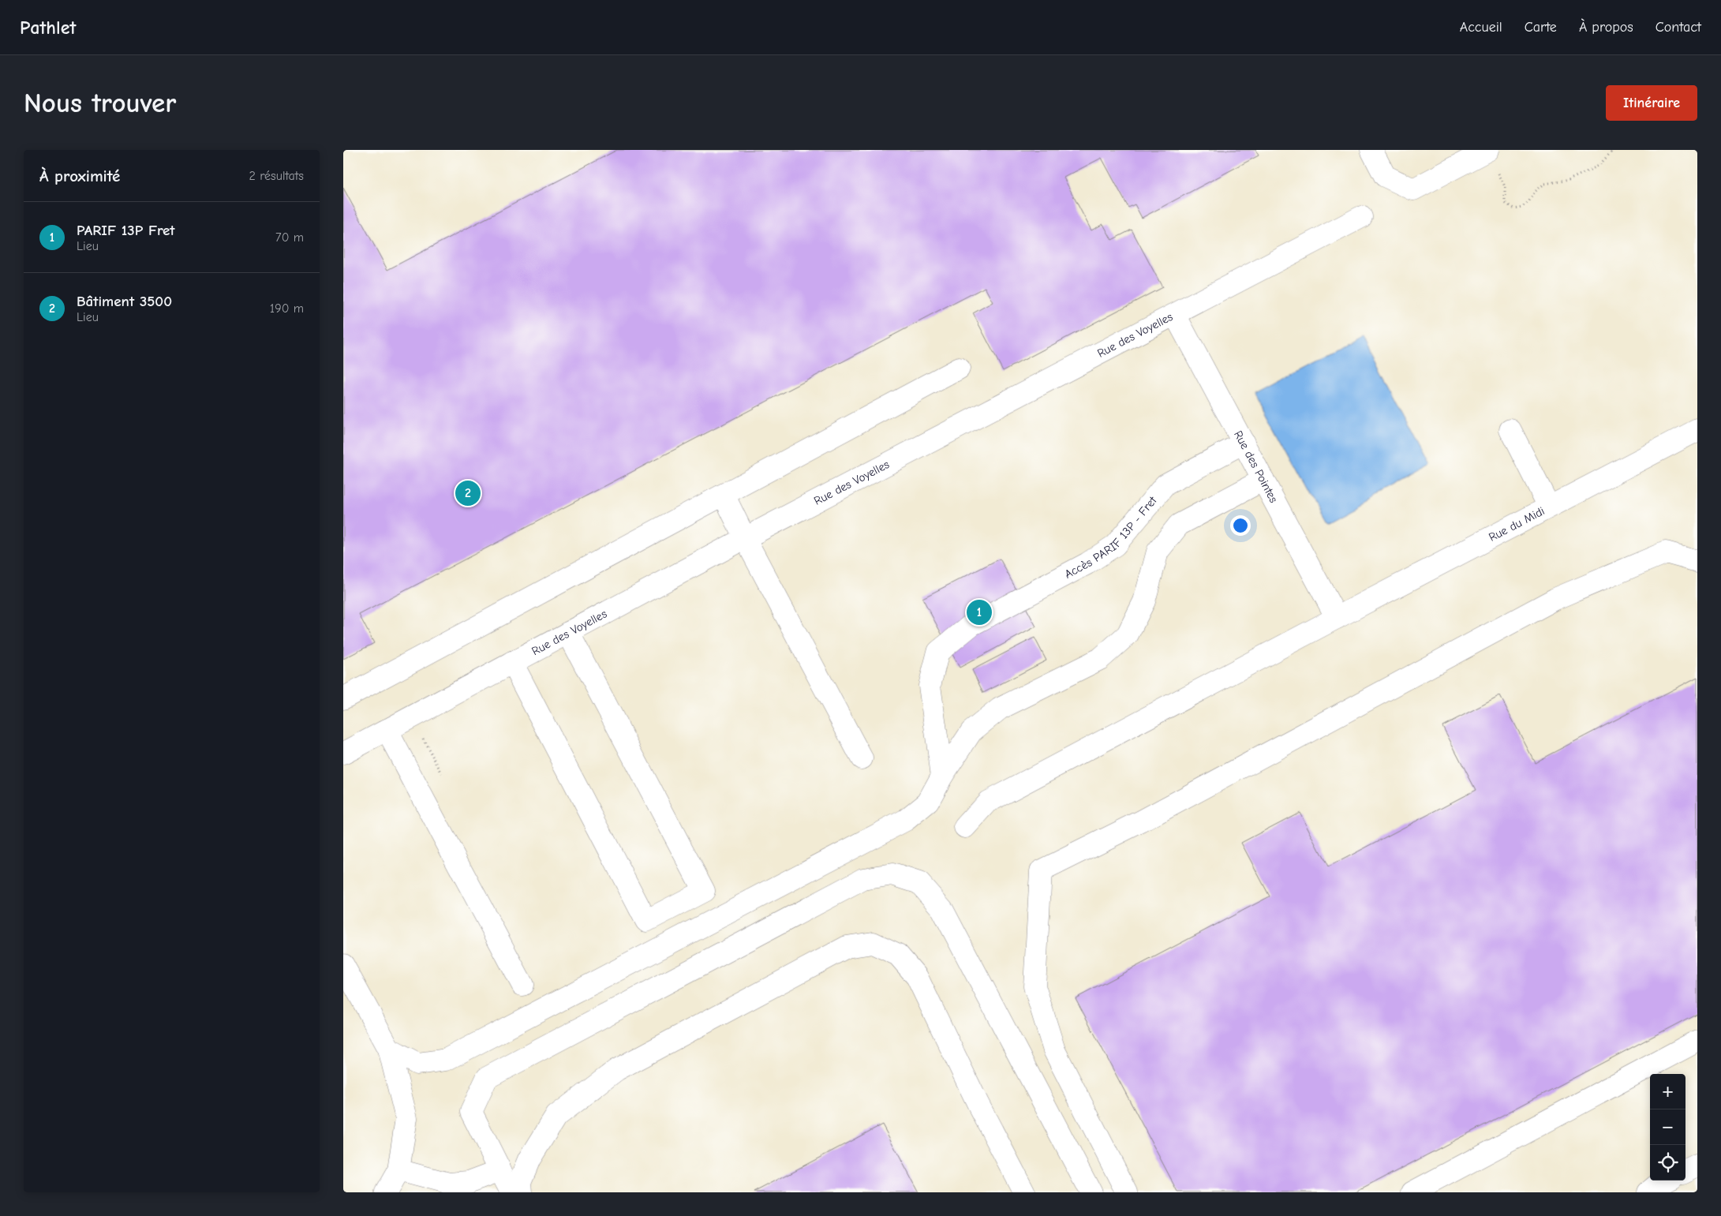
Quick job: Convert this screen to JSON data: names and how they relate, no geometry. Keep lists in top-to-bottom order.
{
  "streets": {
    "lane": [
      "Rue des Voyelles",
      "Rue des Pointes",
      "Rue du Midi",
      "Accès PARIF 13P - Fret"
    ]
  },
  "crossings": [
    ["Rue des Voyelles", "Rue des Pointes"],
    ["Rue des Pointes", "Rue du Midi"],
    ["Rue des Pointes", "Accès PARIF 13P - Fret"]
  ],
  "page": {
    "header": "Pathlet",
    "nav": [
      "Accueil",
      "Carte",
      "À propos",
      "Contact"
    ],
    "buttons": "Itinéraire",
    "title": "Nous trouver",
    "heading": ["À proximité", "2 résultats"],
    "list": [
      {
        "mark": "1",
        "name": "PARIF 13P Fret",
        "note": "Lieu",
        "value": "70 m"
      },
      {
        "mark": "2",
        "name": "Bâtiment 3500",
        "note": "Lieu",
        "value": "190 m"
      }
    ],
    "pins": ["2", "1"],
    "map_buttons": ["+", "−"]
  }
}
